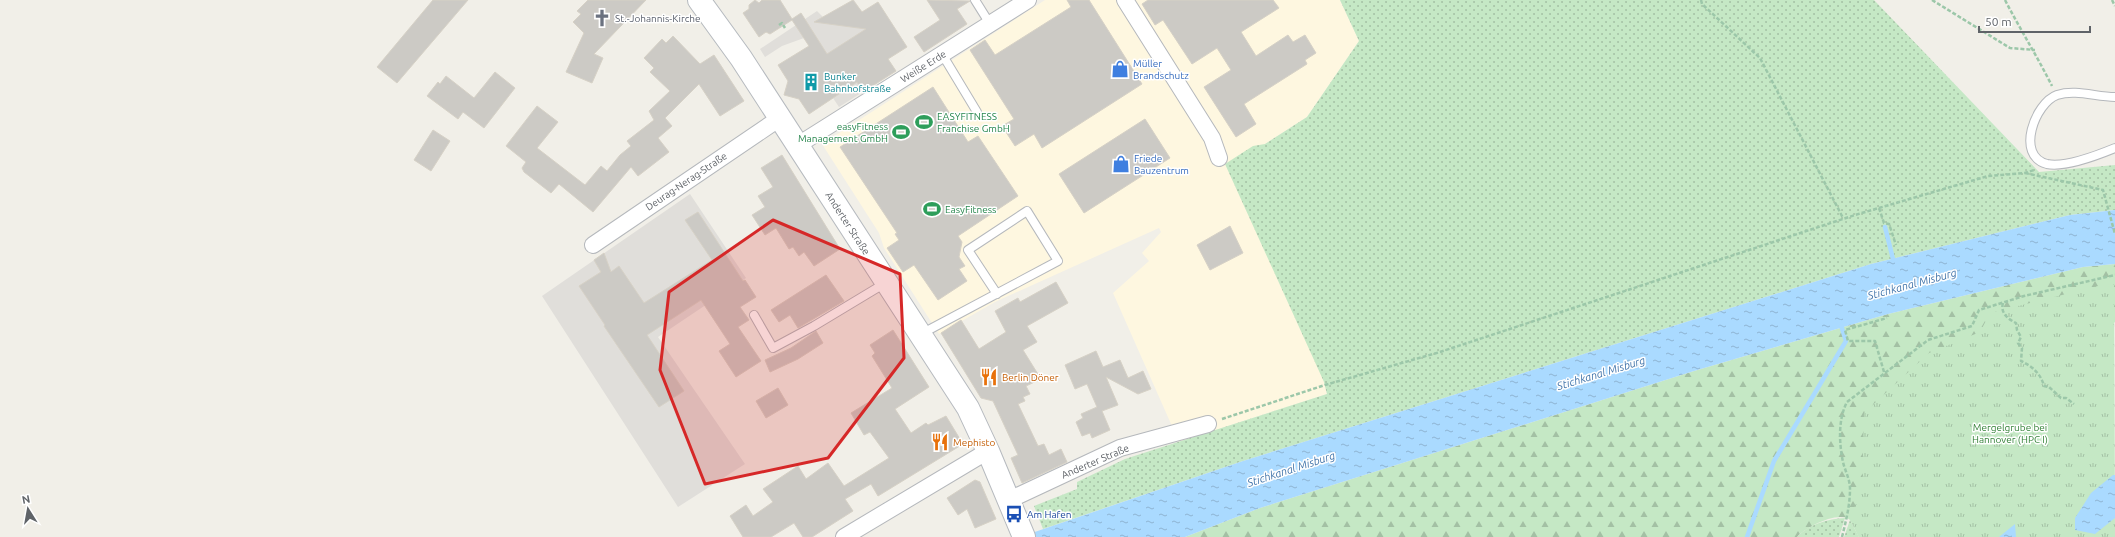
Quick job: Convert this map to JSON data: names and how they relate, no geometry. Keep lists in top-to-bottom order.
{
  "streets": {
    "main road": ["Anderter Straße"],
    "street": ["Weiße Erde", "Deurag-Nerag-Straße"]
  },
  "crossings": [
    ["Weiße Erde", "Anderter Straße"],
    ["Deurag-Nerag-Straße", "Anderter Straße"]
  ],
  "water": ["Stichkanal Misburg"],
  "parks": ["Mergelgrube bei Hannover (HPC I)"],
  "places": {
    "church": ["St.-Johannis-Kirche"],
    "shop": ["Müller Brandschutz", "Friede Bauzentrum"],
    "building": ["Bunker Bahnhofstraße"],
    "sports": ["EASYFITNESS Franchise GmbH", "easyFitness Management GmbH", "EasyFitness"],
    "restaurant": ["Berlin Döner", "Mephisto"],
    "bus stop": ["Am Hafen"]
  },
  "scale_bar": "50 m",
  "north": "top"
}
